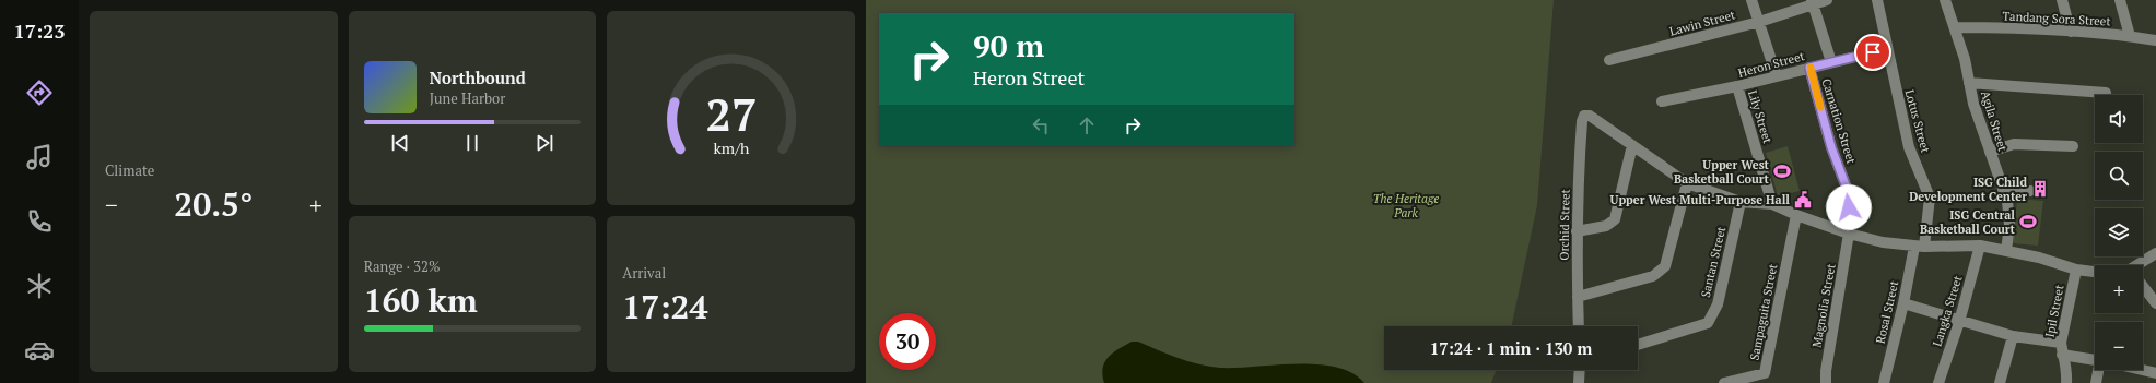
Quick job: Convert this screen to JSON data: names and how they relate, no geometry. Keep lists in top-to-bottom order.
{
  "streets": {
    "street": [
      "Tandang Sora Street",
      "Lawin Street",
      "Heron Street",
      "Lily Street",
      "Carnation Street",
      "Lotus Street",
      "Agila Street",
      "Orchid Street",
      "Santan Street",
      "Magnolia Street",
      "Langka Street",
      "Ipil Street",
      "Sampaguita Street",
      "Rosal Street"
    ]
  },
  "crossings": [
    ["Tandang Sora Street", "Agila Street"],
    ["Heron Street", "Lily Street"],
    ["Heron Street", "Carnation Street"],
    ["Heron Street", "Lotus Street"],
    ["Carnation Street", "Magnolia Street"],
    ["Lotus Street", "Rosal Street"]
  ],
  "parks": ["The Heritage Park"],
  "places": {
    "sports": ["Upper West Basketball Court", "ISG Central Basketball Court"],
    "building": ["ISG Child Development Center"],
    "public building": ["Upper West Multi-Purpose Hall"]
  },
  "page": {
    "tabs": "17:23",
    "tile": [
      "Climate",
      ["Range · 32%", "160 km"],
      ["Arrival", "17:24"]
    ],
    "turn": ["90 m", "Heron Street"],
    "song": ["Northbound", "June Harbor"],
    "map_buttons": ["+", "−"],
    "heat": ["−", "20.5°", "+"],
    "limit": "30",
    "trip": "17:24 · 1 min · 130 m",
    "gauge": ["27", "km/h"]
  }
}
